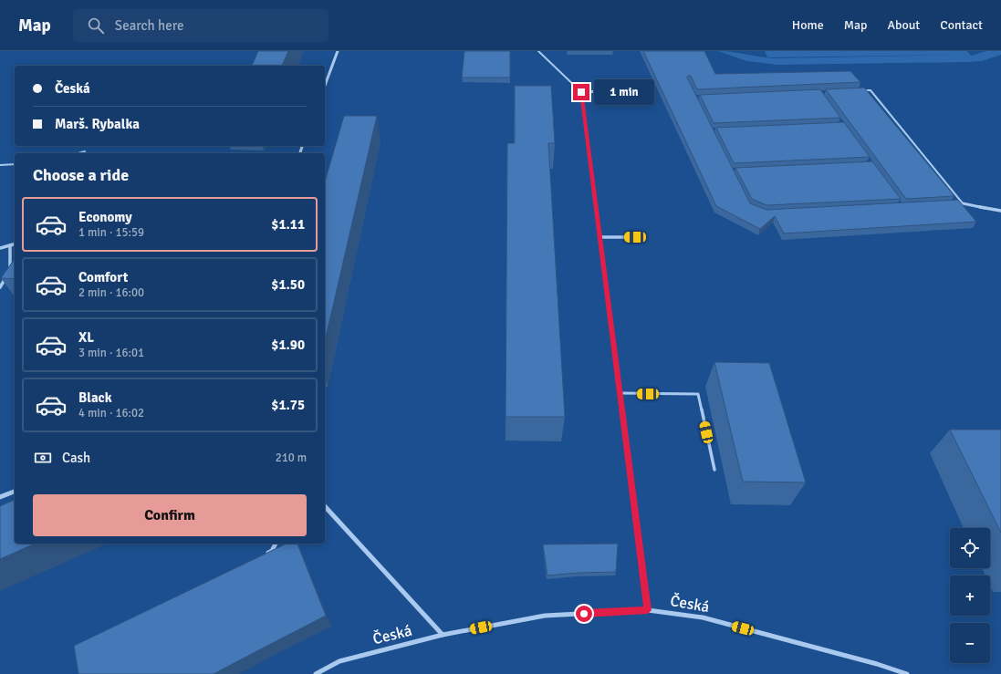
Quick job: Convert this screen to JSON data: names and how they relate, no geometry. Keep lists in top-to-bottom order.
{
  "streets": {
    "street": ["Česká"]
  },
  "page": {
    "header": "Map",
    "search": "Search here",
    "nav": [
      "Home",
      "Map",
      "About",
      "Contact"
    ],
    "banner": ["Česká", "Marš. Rybalka"],
    "bubble": "1 min",
    "heading": "Choose a ride",
    "list": [
      {
        "name": "Economy",
        "note": "1 min · 15:59",
        "value": "$1.11"
      },
      {
        "name": "Comfort",
        "note": "2 min · 16:00",
        "value": "$1.50"
      },
      {
        "name": "XL",
        "note": "3 min · 16:01",
        "value": "$1.90"
      },
      {
        "name": "Black",
        "note": "4 min · 16:02",
        "value": "$1.75"
      }
    ],
    "pay": ["Cash", "210 m"],
    "buttons": "Confirm",
    "map_buttons": ["+", "−"]
  }
}
